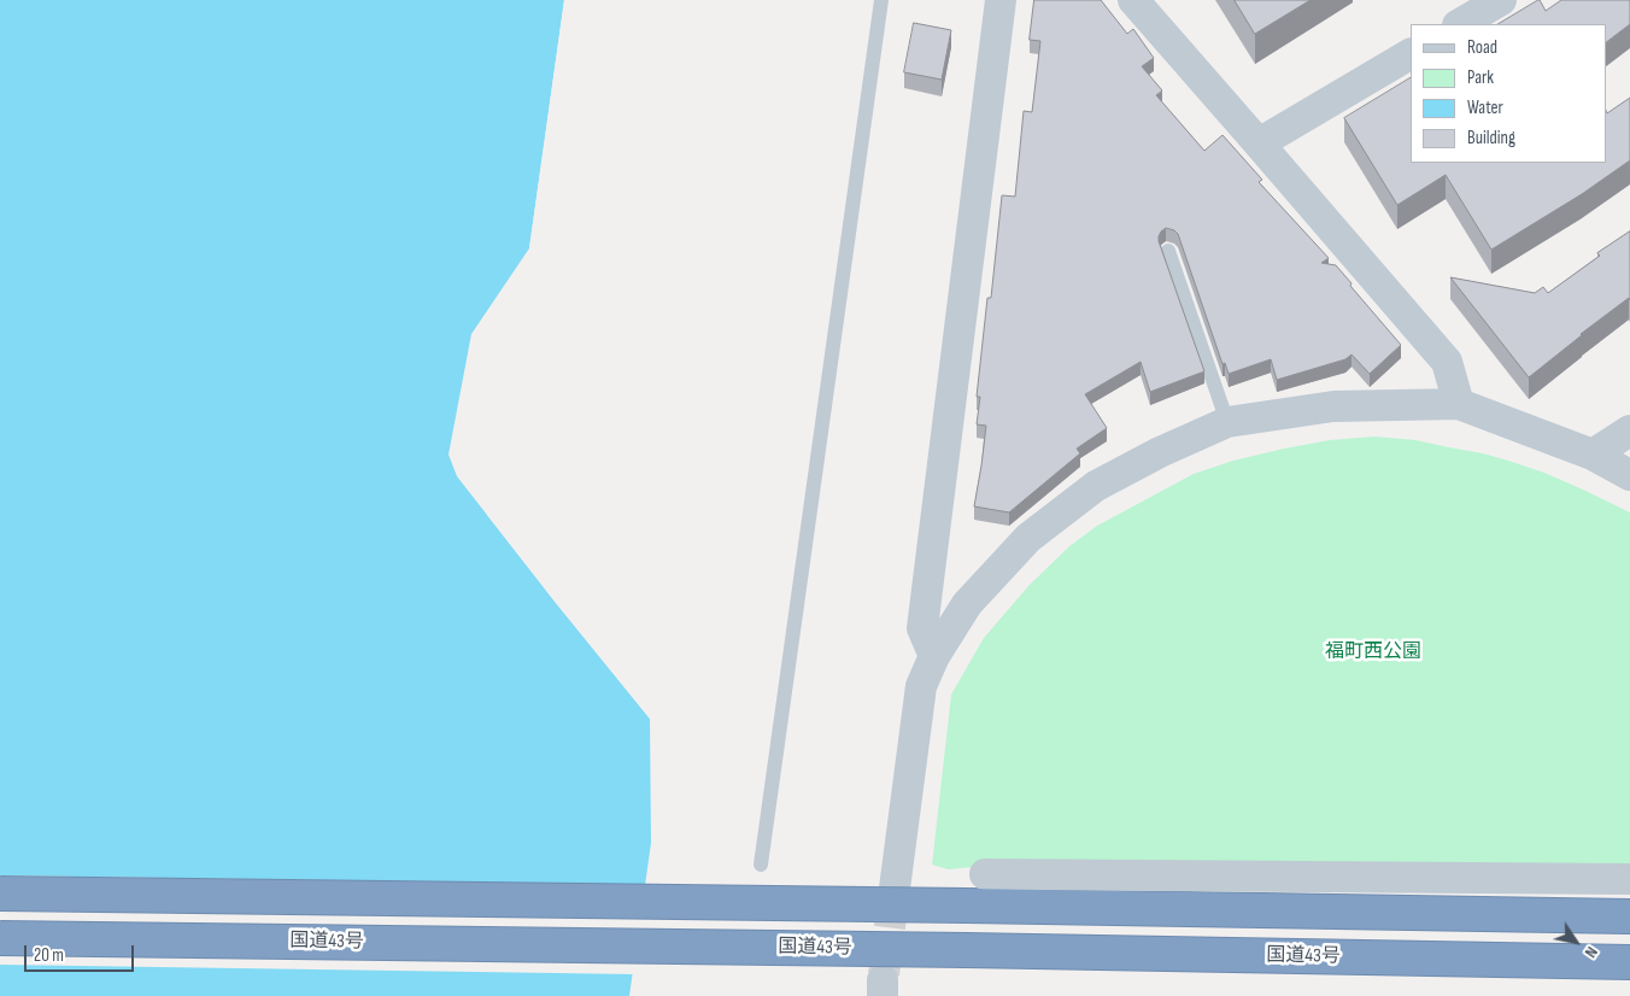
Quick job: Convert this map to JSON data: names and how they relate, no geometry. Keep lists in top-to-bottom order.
{
  "streets": {
    "highway": ["国道43号"]
  },
  "parks": ["福町西公園"],
  "legend": [
    "Road",
    "Park",
    "Water",
    "Building"
  ],
  "scale_bar": "20 m",
  "north": "bottom right"
}
